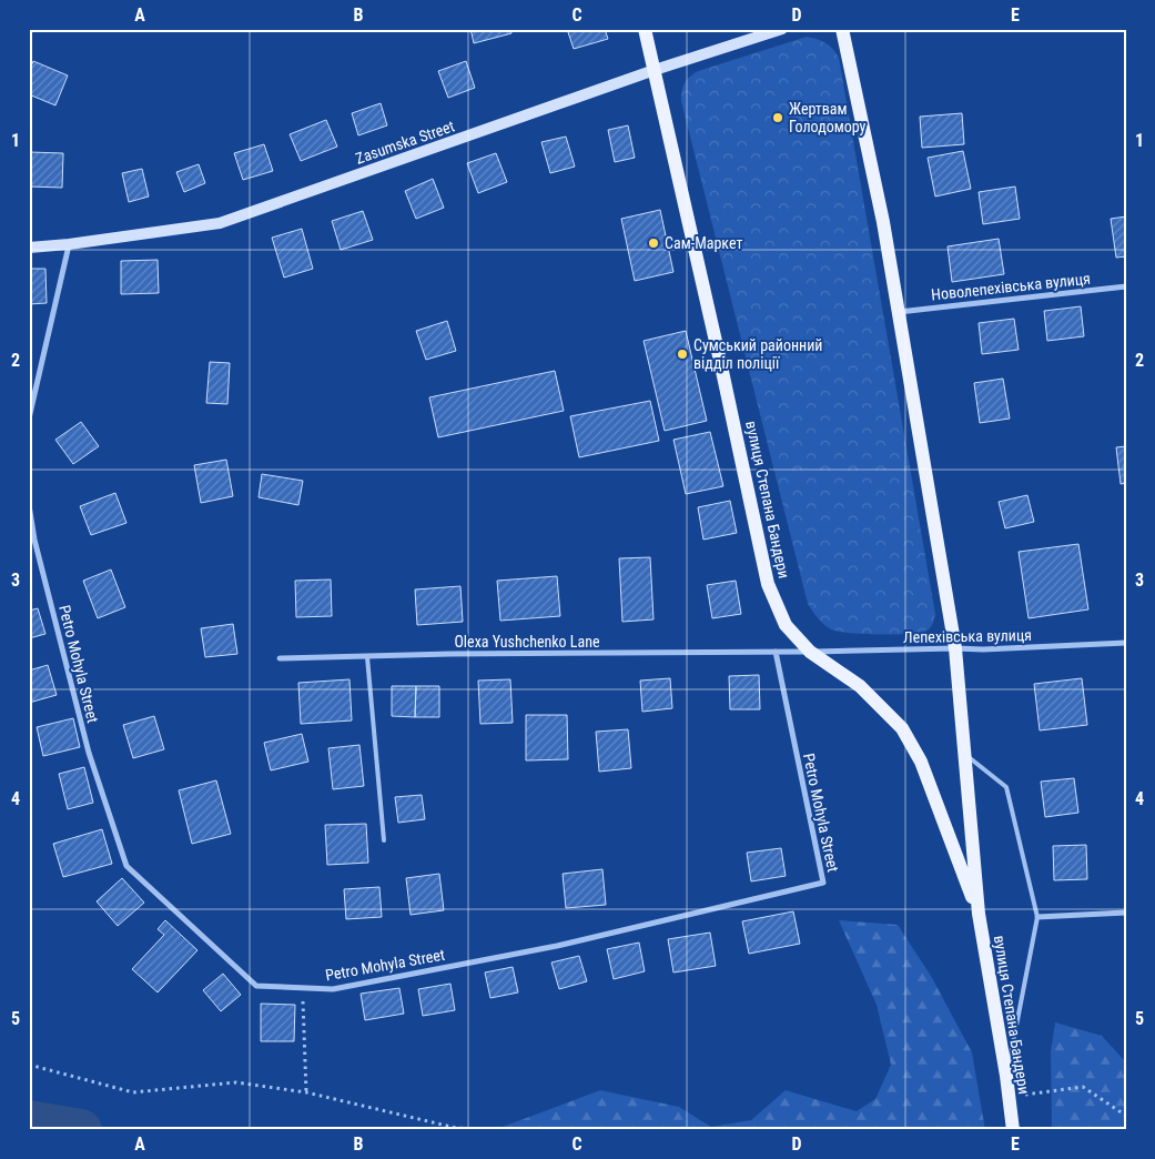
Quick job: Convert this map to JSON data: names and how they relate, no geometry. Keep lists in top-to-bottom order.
{
  "streets": {
    "main road": ["вулиця Степана Бандери"],
    "street": [
      "Zasumska Street",
      "Новолепехівська вулиця",
      "Лепехівська вулиця",
      "Olexa Yushchenko Lane",
      "Petro Mohyla Street"
    ]
  },
  "crossings": [
    ["Zasumska Street", "вулиця Степана Бандери"],
    ["Новолепехівська вулиця", "вулиця Степана Бандери"],
    ["вулиця Степана Бандери", "Лепехівська вулиця"],
    ["Лепехівська вулиця", "Olexa Yushchenko Lane"],
    ["Лепехівська вулиця", "Petro Mohyla Street"],
    ["Olexa Yushchenko Lane", "Petro Mohyla Street"]
  ],
  "places": ["Жертвам Голодомору", "Сам-Маркет", "Сумський районний відділ поліції"],
  "grid": {
    "columns": [
      "A",
      "B",
      "C",
      "D",
      "E"
    ],
    "rows": [
      "1",
      "2",
      "3",
      "4",
      "5"
    ]
  }
}
